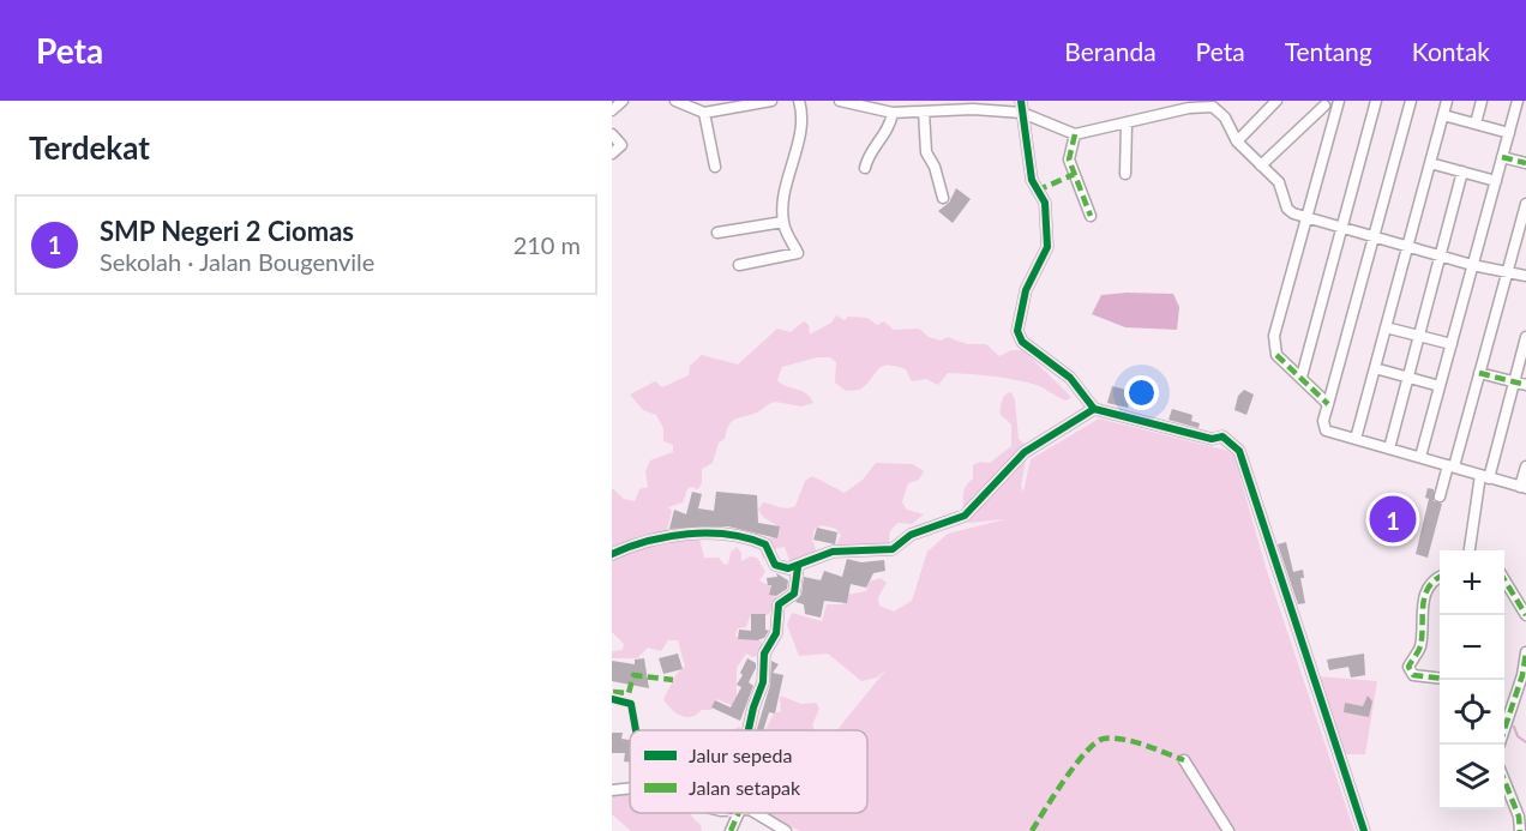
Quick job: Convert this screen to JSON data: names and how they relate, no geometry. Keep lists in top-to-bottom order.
{
  "legend": ["Jalur sepeda", "Jalan setapak"],
  "page": {
    "header": "Peta",
    "nav": [
      "Beranda",
      "Peta",
      "Tentang",
      "Kontak"
    ],
    "heading": "Terdekat",
    "list": [
      {
        "mark": "1",
        "name": "SMP Negeri 2 Ciomas",
        "note": "Sekolah · Jalan Bougenvile",
        "value": "210 m"
      }
    ],
    "pins": "1",
    "map_buttons": ["+", "−"]
  }
}
